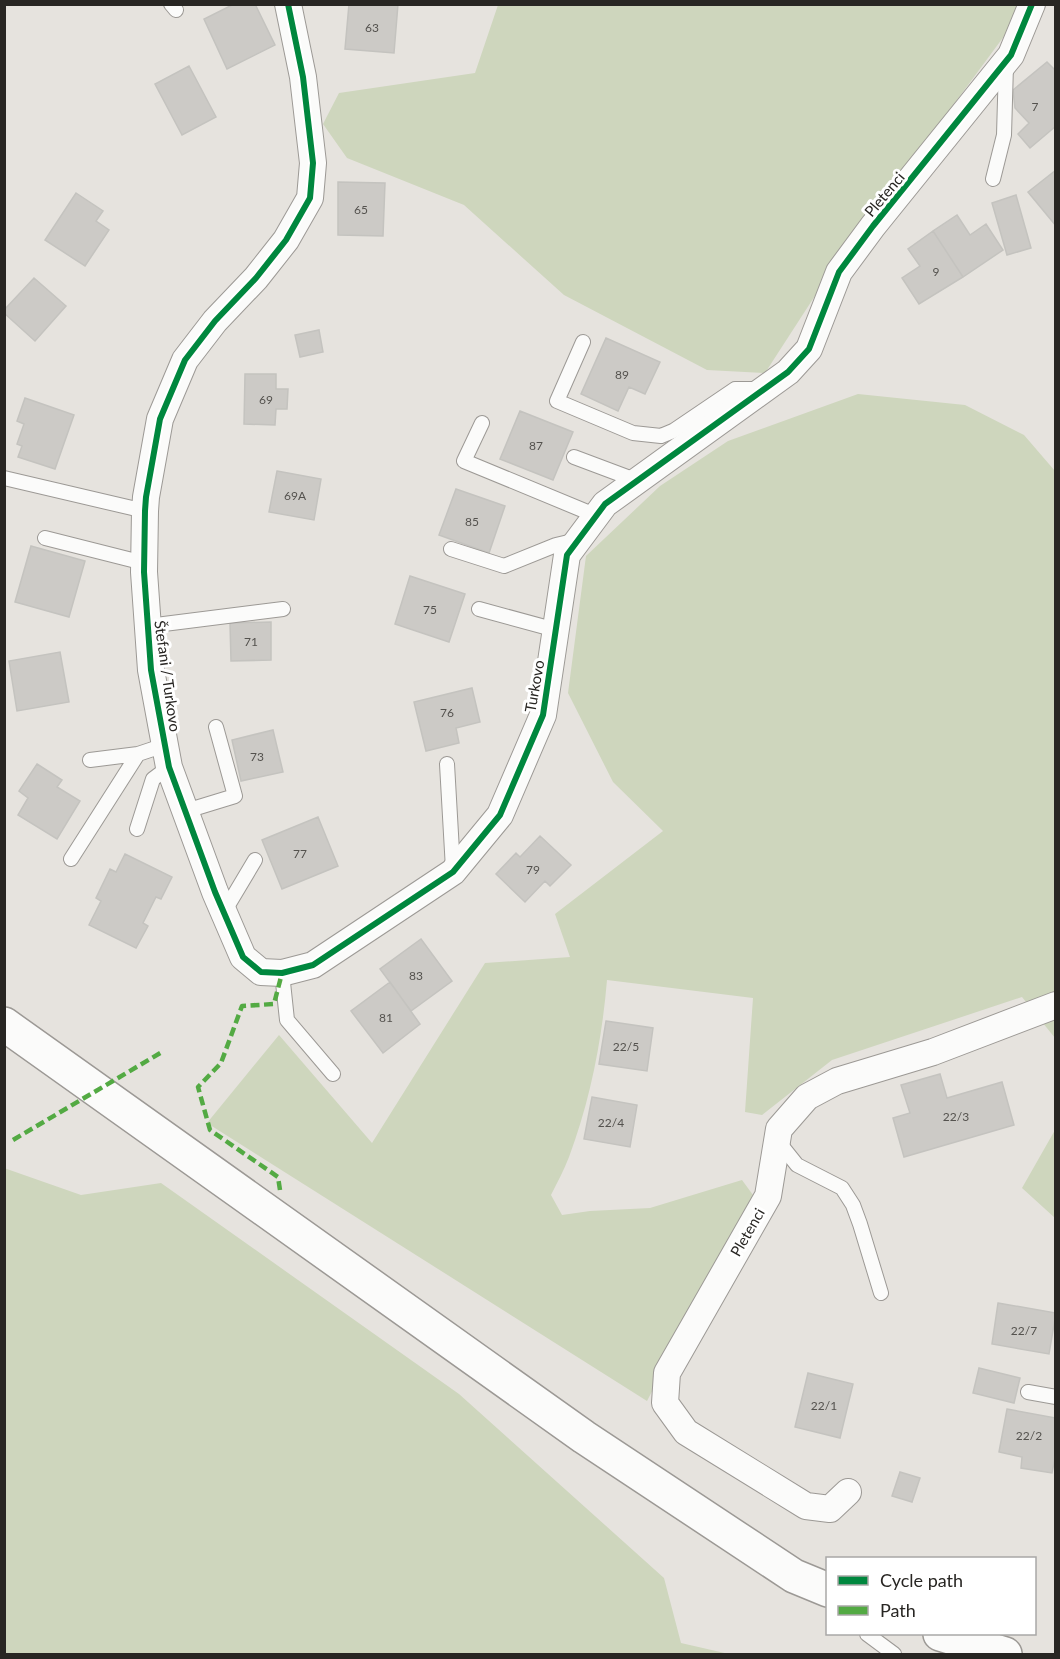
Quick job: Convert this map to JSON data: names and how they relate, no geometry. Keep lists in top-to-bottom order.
{
  "streets": {
    "street": ["Pletenci", "Štefani / Turkovo", "Turkovo"]
  },
  "crossings": [
    ["Pletenci", "Turkovo"],
    ["Štefani / Turkovo", "Turkovo"]
  ],
  "house_numbers": [
    "63",
    "7",
    "65",
    "9",
    "89",
    "69",
    "87",
    "69A",
    "85",
    "75",
    "71",
    "76",
    "73",
    "77",
    "79",
    "83",
    "81",
    "22/5",
    "22/3",
    "22/4",
    "22/7",
    "22/1",
    "22/2"
  ],
  "legend": ["Cycle path", "Path"]
}
